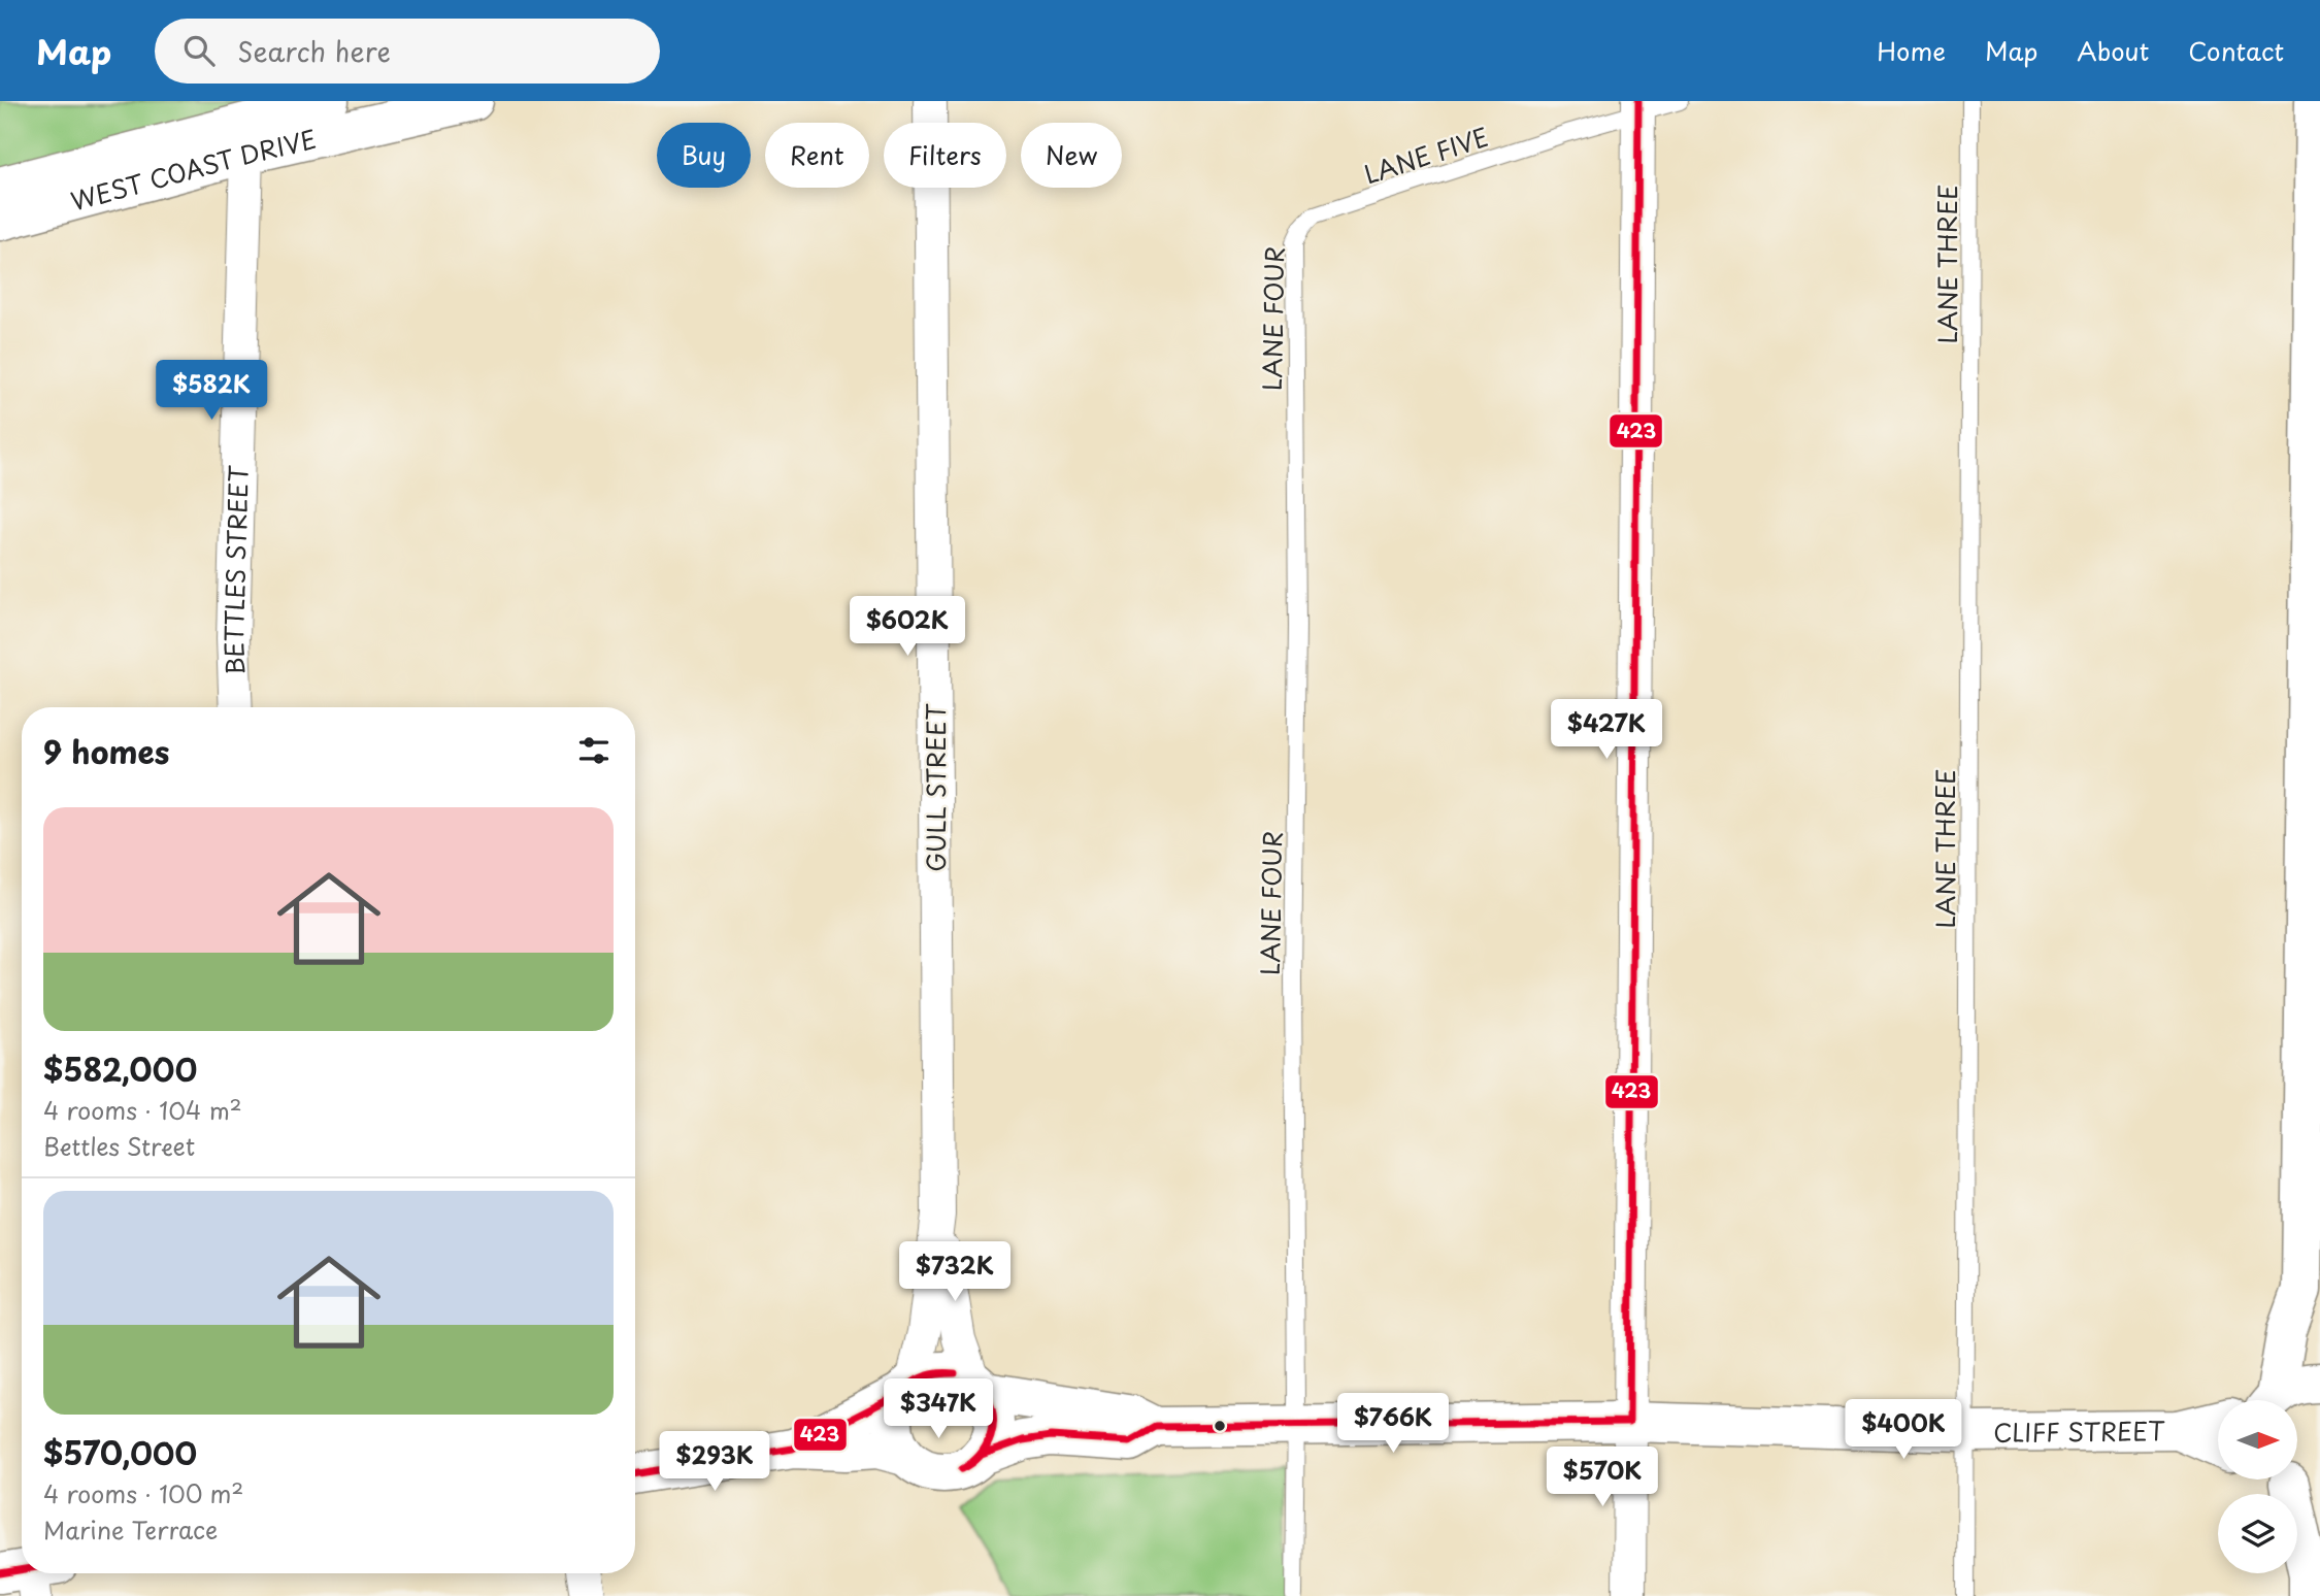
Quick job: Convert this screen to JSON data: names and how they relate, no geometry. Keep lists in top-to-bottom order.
{
  "streets": {
    "street": [
      "WEST COAST DRIVE",
      "BETTLES STREET",
      "GULL STREET",
      "CLIFF STREET"
    ],
    "lane": ["LANE FIVE", "LANE THREE", "LANE FOUR"]
  },
  "crossings": [
    ["LANE FIVE", "LANE FOUR"],
    ["WEST COAST DRIVE", "BETTLES STREET"],
    ["LANE THREE", "CLIFF STREET"],
    ["LANE FOUR", "CLIFF STREET"],
    ["GULL STREET", "CLIFF STREET"]
  ],
  "lines": ["transit line 423"],
  "north": "right",
  "page": {
    "header": "Map",
    "search": "Search here",
    "nav": [
      "Home",
      "Map",
      "About",
      "Contact"
    ],
    "chip": [
      "Buy",
      "Rent",
      "Filters",
      "New"
    ],
    "price": [
      "$582K",
      "$602K",
      "$427K",
      "$732K",
      "$347K",
      "$766K",
      "$400K",
      "$293K",
      "$570K"
    ],
    "heading": "9 homes",
    "list": [
      {
        "name": "$582,000",
        "note": "4 rooms · 104 m² · Bettles Street"
      },
      {
        "name": "$570,000",
        "note": "4 rooms · 100 m² · Marine Terrace"
      }
    ]
  }
}
